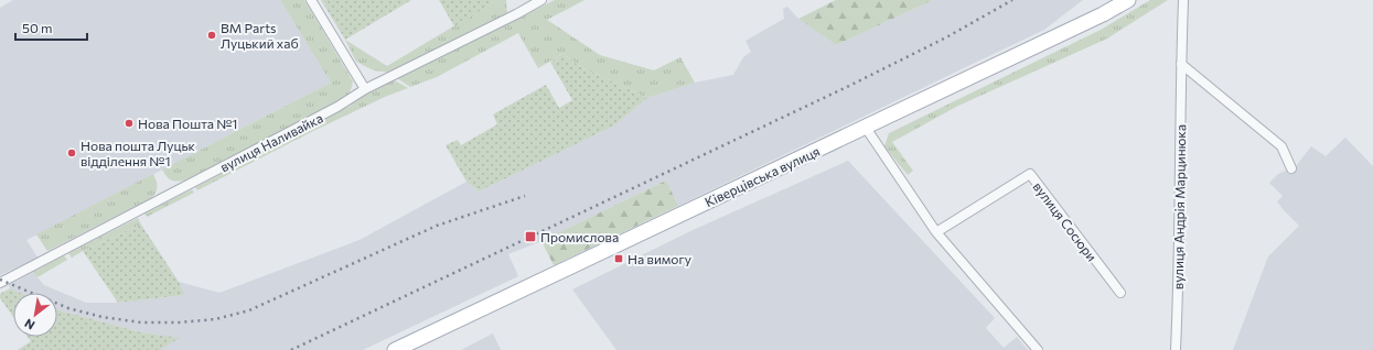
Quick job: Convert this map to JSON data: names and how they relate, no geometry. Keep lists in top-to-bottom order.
{
  "streets": {
    "main road": ["Ківерцівська вулиця"],
    "street": ["вулиця Наливайка", "вулиця Андрія Марцинюка", "вулиця Сосюри"]
  },
  "places": {
    "other": ["BM Parts Луцький хаб", "Нова Пошта №1", "Нова пошта Луцьк відділення №1"],
    "transit": ["Промислова", "На вимогу"]
  },
  "scale_bar": "50 m",
  "north": "bottom left"
}
